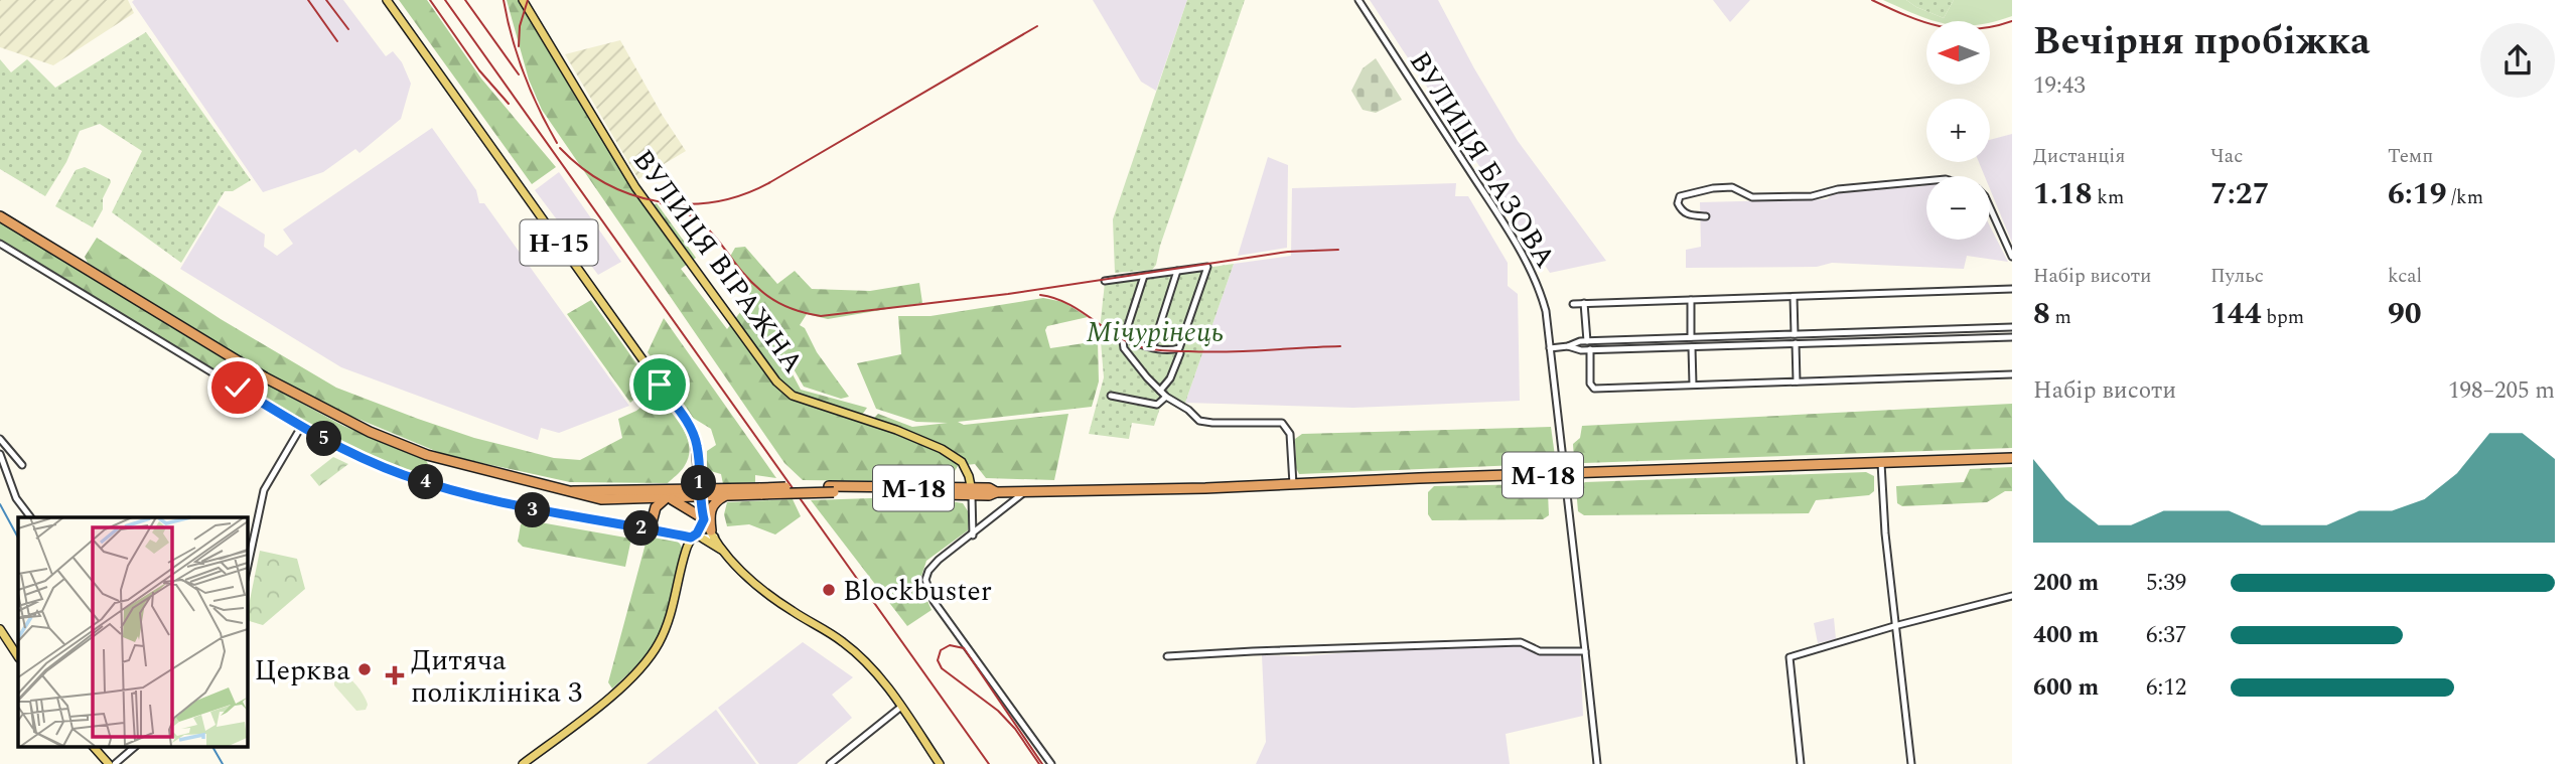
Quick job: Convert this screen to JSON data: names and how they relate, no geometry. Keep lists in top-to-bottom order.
{
  "streets": {
    "highway": ["М-18"],
    "main road": ["Н-15", "ВУЛИЦЯ ВІРАЖНА"],
    "street": ["ВУЛИЦЯ БАЗОВА"]
  },
  "crossings": [
    ["ВУЛИЦЯ БАЗОВА", "М-18"],
    ["Н-15", "М-18"],
    ["ВУЛИЦЯ ВІРАЖНА", "М-18"]
  ],
  "parks": ["Мічурінець"],
  "places": {
    "other": ["Blockbuster", "Церква"],
    "health": ["Дитяча поліклініка 3"]
  },
  "north": "left",
  "page": {
    "heading": ["Вечірня пробіжка", "19:43"],
    "map_buttons": ["+", "−"],
    "stats": [
      ["Дистанція", "1.18 km"],
      ["Час", "7:27"],
      ["Темп", "6:19 /km"],
      ["Набір висоти", "8 m"],
      ["Пульс", "144 bpm"],
      ["kcal", "90"]
    ],
    "chart": ["Набір висоти", "198–205 m"],
    "pins": [
      "5",
      "4",
      "1",
      "3",
      "2"
    ],
    "list": [
      {
        "name": "200 m",
        "note": "5:39"
      },
      {
        "name": "400 m",
        "note": "6:37"
      },
      {
        "name": "600 m",
        "note": "6:12"
      }
    ]
  }
}
